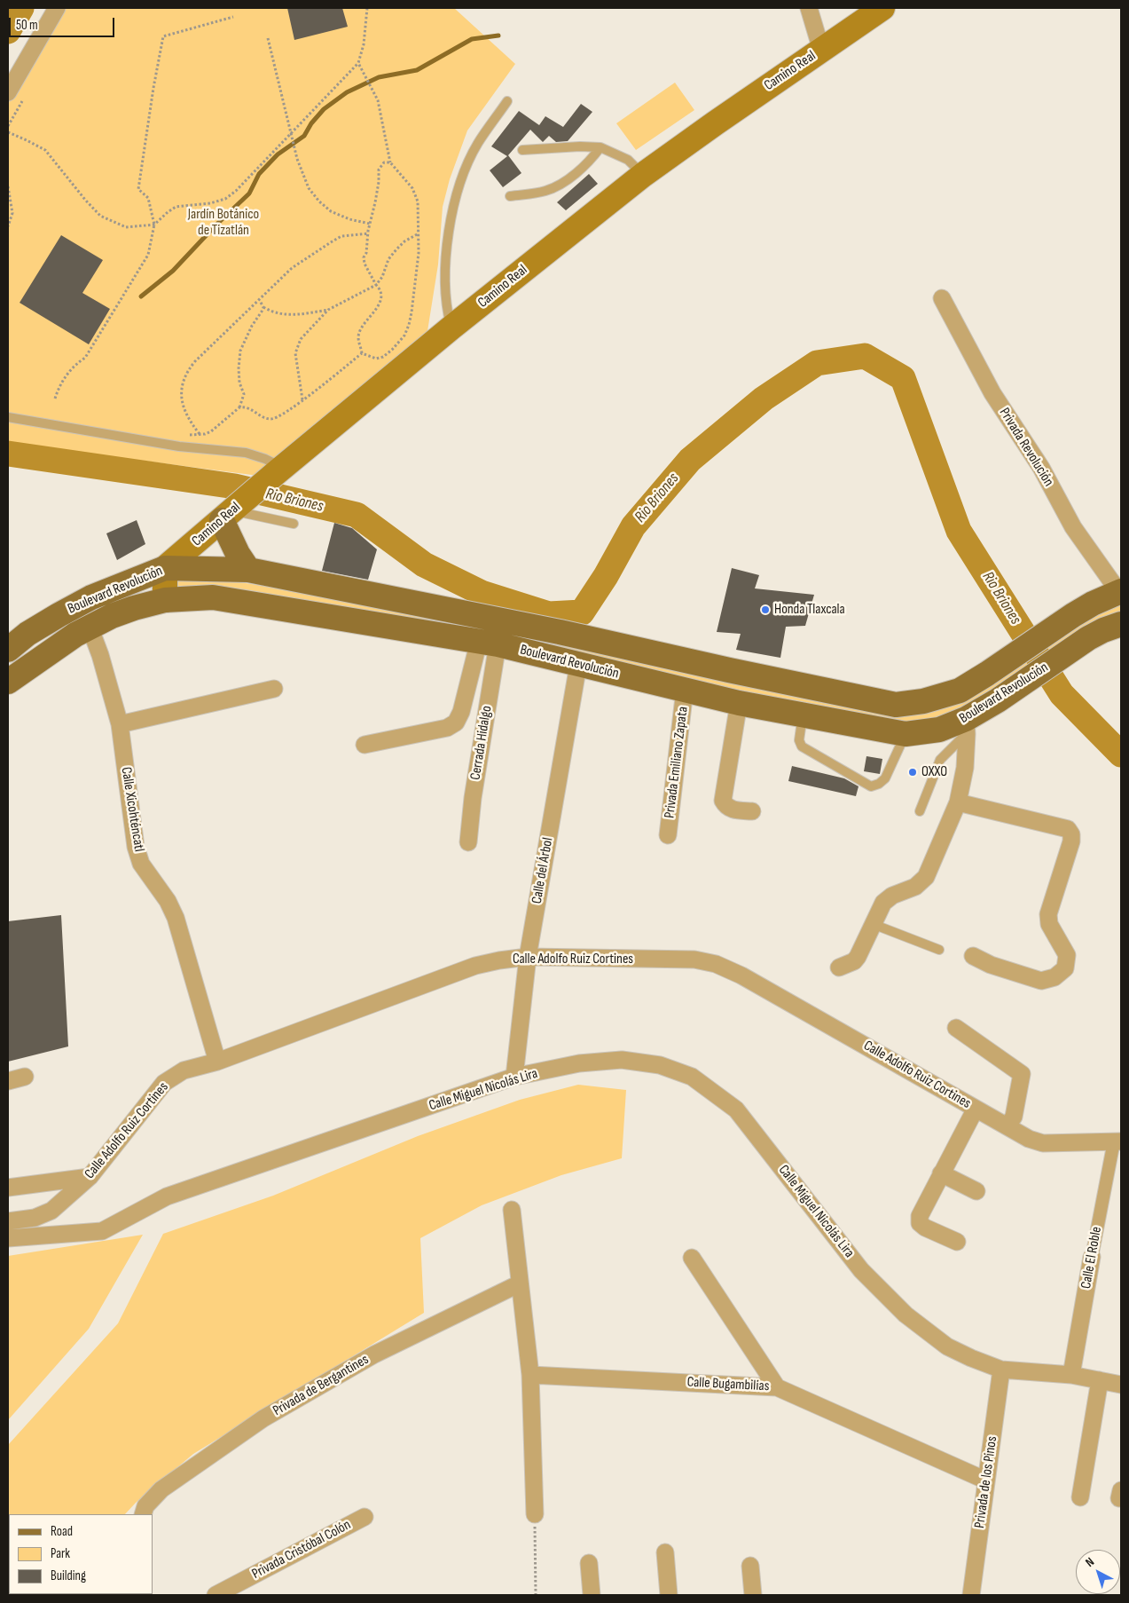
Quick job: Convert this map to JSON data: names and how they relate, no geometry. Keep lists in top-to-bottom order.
{
  "streets": {
    "main road": ["Camino Real", "Boulevard Revolución"],
    "street": [
      "Privada Revolución",
      "Cerrada Hidalgo",
      "Privada Emiliano Zapata",
      "Calle Xicohténcatl",
      "Calle del Árbol",
      "Calle Adolfo Ruiz Cortines",
      "Calle Miguel Nicolás Lira",
      "Calle El Roble",
      "Calle Bugambilias",
      "Privada de Bergantines",
      "Privada de los Pinos",
      "Privada Cristóbal Colón"
    ]
  },
  "crossings": [
    ["Camino Real", "Boulevard Revolución"],
    ["Privada Revolución", "Boulevard Revolución"],
    ["Boulevard Revolución", "Cerrada Hidalgo"],
    ["Boulevard Revolución", "Privada Emiliano Zapata"],
    ["Boulevard Revolución", "Calle Xicohténcatl"],
    ["Boulevard Revolución", "Calle del Árbol"],
    ["Calle Xicohténcatl", "Calle Adolfo Ruiz Cortines"],
    ["Calle del Árbol", "Calle Adolfo Ruiz Cortines"],
    ["Calle del Árbol", "Calle Miguel Nicolás Lira"],
    ["Calle Adolfo Ruiz Cortines", "Calle El Roble"],
    ["Calle Miguel Nicolás Lira", "Calle El Roble"],
    ["Calle Miguel Nicolás Lira", "Privada de los Pinos"],
    ["Calle Bugambilias", "Privada de los Pinos"]
  ],
  "water": ["Rio Briones"],
  "parks": ["Jardín Botánico de Tizatlán"],
  "places": ["Honda Tlaxcala", "OXXO"],
  "legend": ["Road", "Park", "Building"],
  "scale_bar": "50 m",
  "north": "top left"
}
